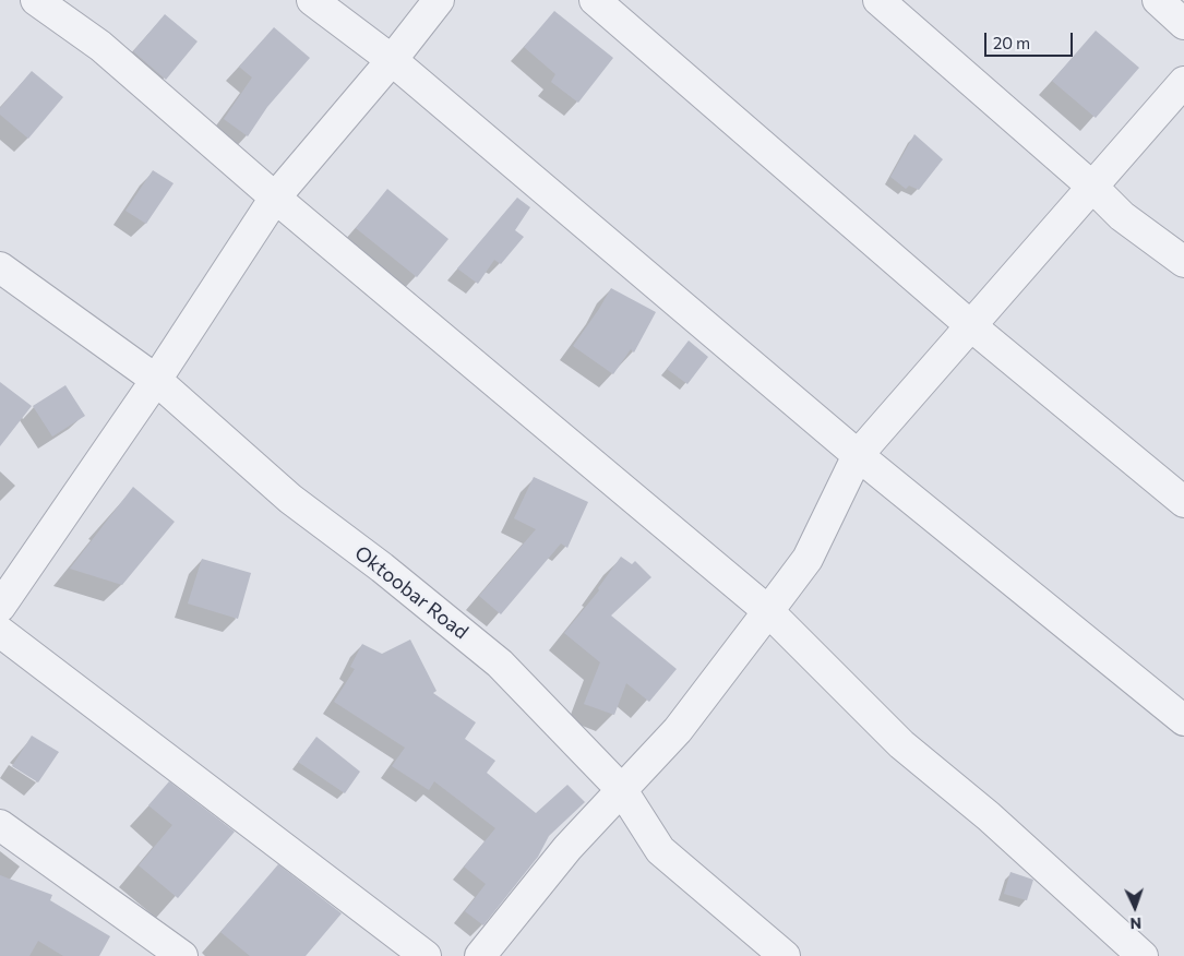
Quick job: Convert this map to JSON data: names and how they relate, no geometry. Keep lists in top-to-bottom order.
{
  "streets": {
    "street": ["Oktoobar Road"]
  },
  "scale_bar": "20 m",
  "north": "bottom"
}
